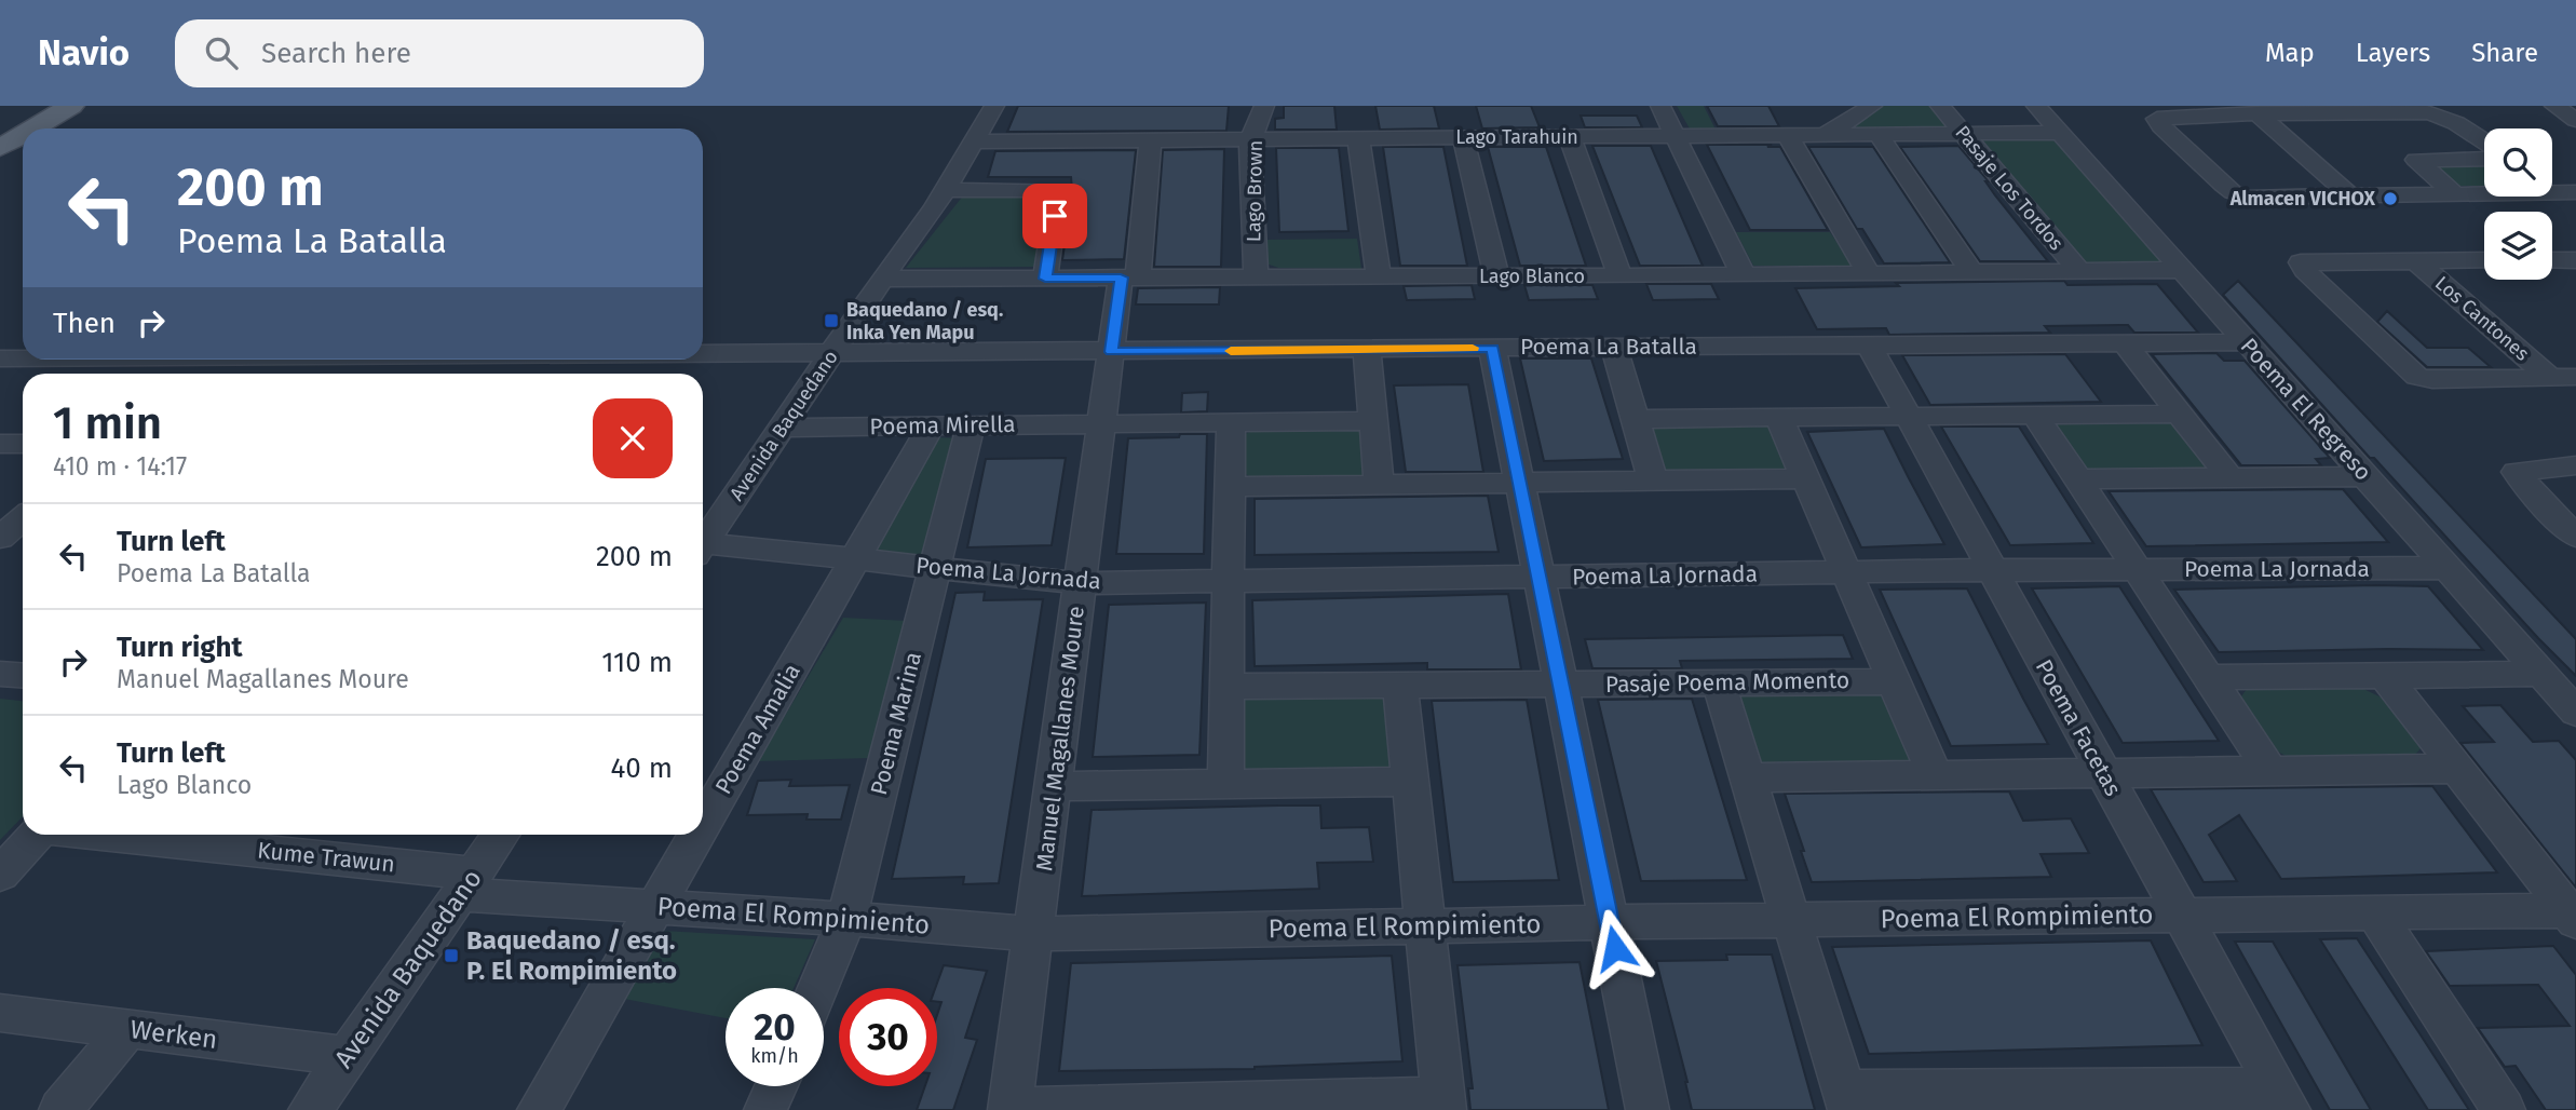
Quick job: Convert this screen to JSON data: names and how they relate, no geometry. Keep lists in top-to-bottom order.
{
  "streets": {
    "street": [
      "Lago Tarahuin",
      "Pasaje Los Tordos",
      "Lago Brown",
      "Lago Blanco",
      "Los Cantones",
      "Poema La Batalla",
      "Poema El Regreso",
      "Avenida Baquedano",
      "Poema Mirella",
      "Poema La Jornada",
      "Pasaje Poema Momento",
      "Poema Marina",
      "Poema Facetas",
      "Poema Amalia",
      "Manuel Magallanes Moure",
      "Kume Trawun",
      "Poema El Rompimiento",
      "Werken"
    ]
  },
  "crossings": [
    ["Lago Tarahuin", "Pasaje Los Tordos"],
    ["Lago Tarahuin", "Lago Brown"],
    ["Lago Tarahuin", "Poema El Regreso"],
    ["Lago Tarahuin", "Avenida Baquedano"],
    ["Lago Tarahuin", "Manuel Magallanes Moure"],
    ["Pasaje Los Tordos", "Lago Blanco"],
    ["Lago Brown", "Lago Blanco"],
    ["Lago Blanco", "Poema El Regreso"],
    ["Lago Blanco", "Avenida Baquedano"],
    ["Lago Blanco", "Manuel Magallanes Moure"],
    ["Poema La Batalla", "Poema El Regreso"],
    ["Poema La Batalla", "Avenida Baquedano"],
    ["Poema La Batalla", "Poema Facetas"],
    ["Poema La Batalla", "Manuel Magallanes Moure"],
    ["Poema El Regreso", "Poema La Jornada"],
    ["Avenida Baquedano", "Poema Mirella"],
    ["Avenida Baquedano", "Kume Trawun"],
    ["Avenida Baquedano", "Poema El Rompimiento"],
    ["Avenida Baquedano", "Werken"],
    ["Poema Mirella", "Poema Marina"],
    ["Poema Mirella", "Poema Amalia"],
    ["Poema Mirella", "Manuel Magallanes Moure"],
    ["Poema La Jornada", "Poema Marina"],
    ["Poema La Jornada", "Poema Facetas"],
    ["Poema La Jornada", "Poema Amalia"],
    ["Poema La Jornada", "Manuel Magallanes Moure"],
    ["Poema Marina", "Poema El Rompimiento"],
    ["Poema Facetas", "Poema El Rompimiento"],
    ["Poema Amalia", "Poema El Rompimiento"],
    ["Manuel Magallanes Moure", "Poema El Rompimiento"],
    ["Kume Trawun", "Poema El Rompimiento"]
  ],
  "places": {
    "other": ["Almacen VICHOX"],
    "transit": ["Baquedano / esq. Inka Yen Mapu", "Baquedano / esq. P. El Rompimiento"]
  },
  "page": {
    "header": "Navio",
    "search": "Search here",
    "nav": ["Map", "Layers", "Share"],
    "turn": ["200 m", "Poema La Batalla"],
    "then": "Then",
    "heading": ["1 min", "410 m · 14:17"],
    "list": [
      {
        "name": "Turn left",
        "note": "Poema La Batalla",
        "value": "200 m"
      },
      {
        "name": "Turn right",
        "note": "Manuel Magallanes Moure",
        "value": "110 m"
      },
      {
        "name": "Turn left",
        "note": "Lago Blanco",
        "value": "40 m"
      }
    ],
    "speed": "20 km/h",
    "limit": "30"
  }
}
